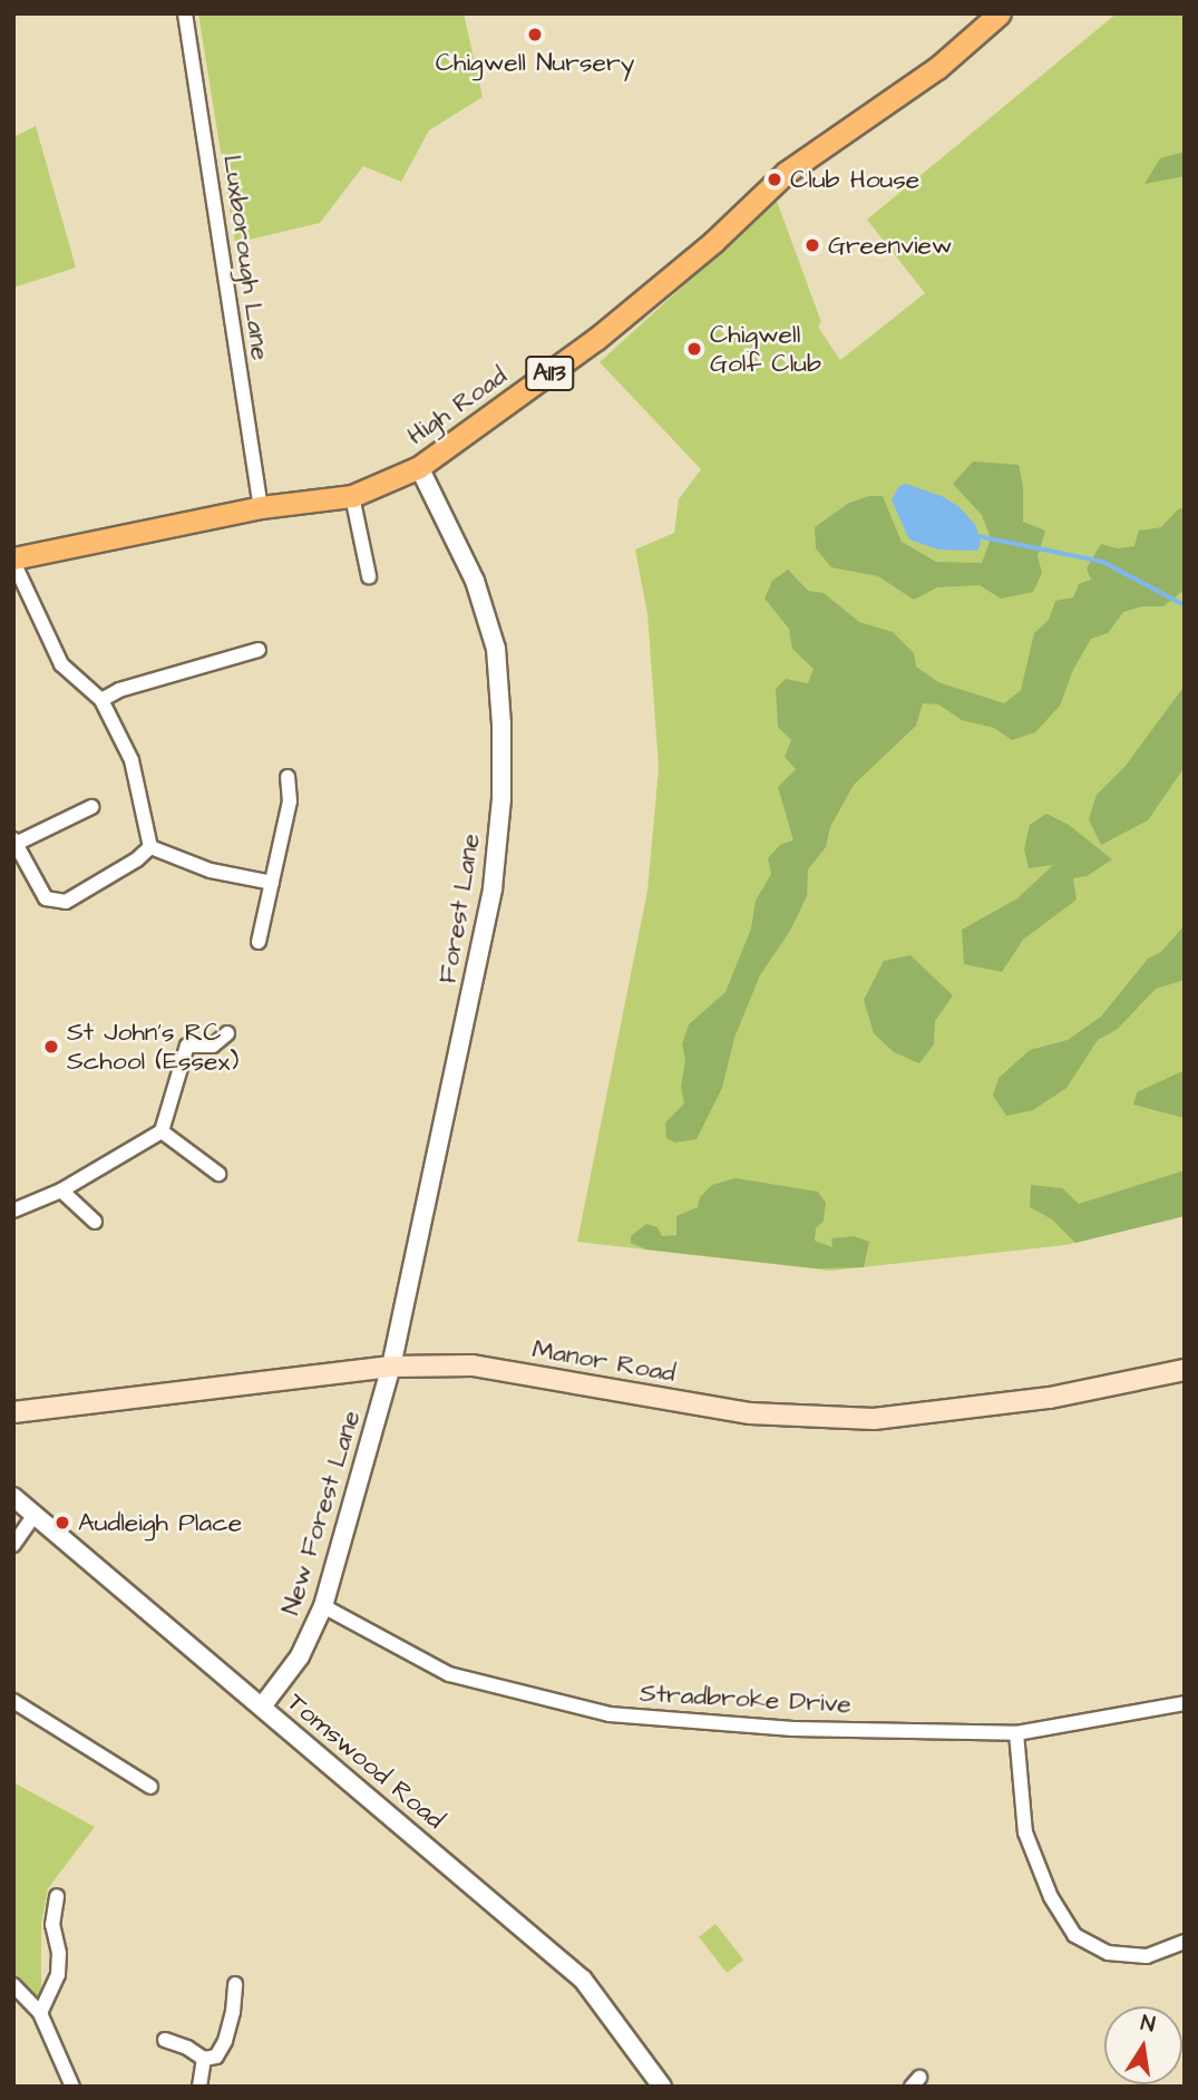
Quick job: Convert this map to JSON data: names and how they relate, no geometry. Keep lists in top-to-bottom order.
{
  "streets": {
    "main road": ["A113", "High Road", "Manor Road"],
    "street": [
      "Luxborough Lane",
      "Forest Lane",
      "New Forest Lane",
      "Stradbroke Drive",
      "Tomswood Road"
    ]
  },
  "crossings": [
    ["Luxborough Lane", "High Road"],
    ["High Road", "Forest Lane"],
    ["Forest Lane", "Manor Road"],
    ["Forest Lane", "New Forest Lane"],
    ["Manor Road", "New Forest Lane"],
    ["New Forest Lane", "Stradbroke Drive"],
    ["New Forest Lane", "Tomswood Road"]
  ],
  "places": [
    "Chigwell Nursery",
    "Club House",
    "Greenview",
    "Chigwell Golf Club",
    "St John's RC School (Essex)",
    "Audleigh Place"
  ],
  "north": "top"
}
